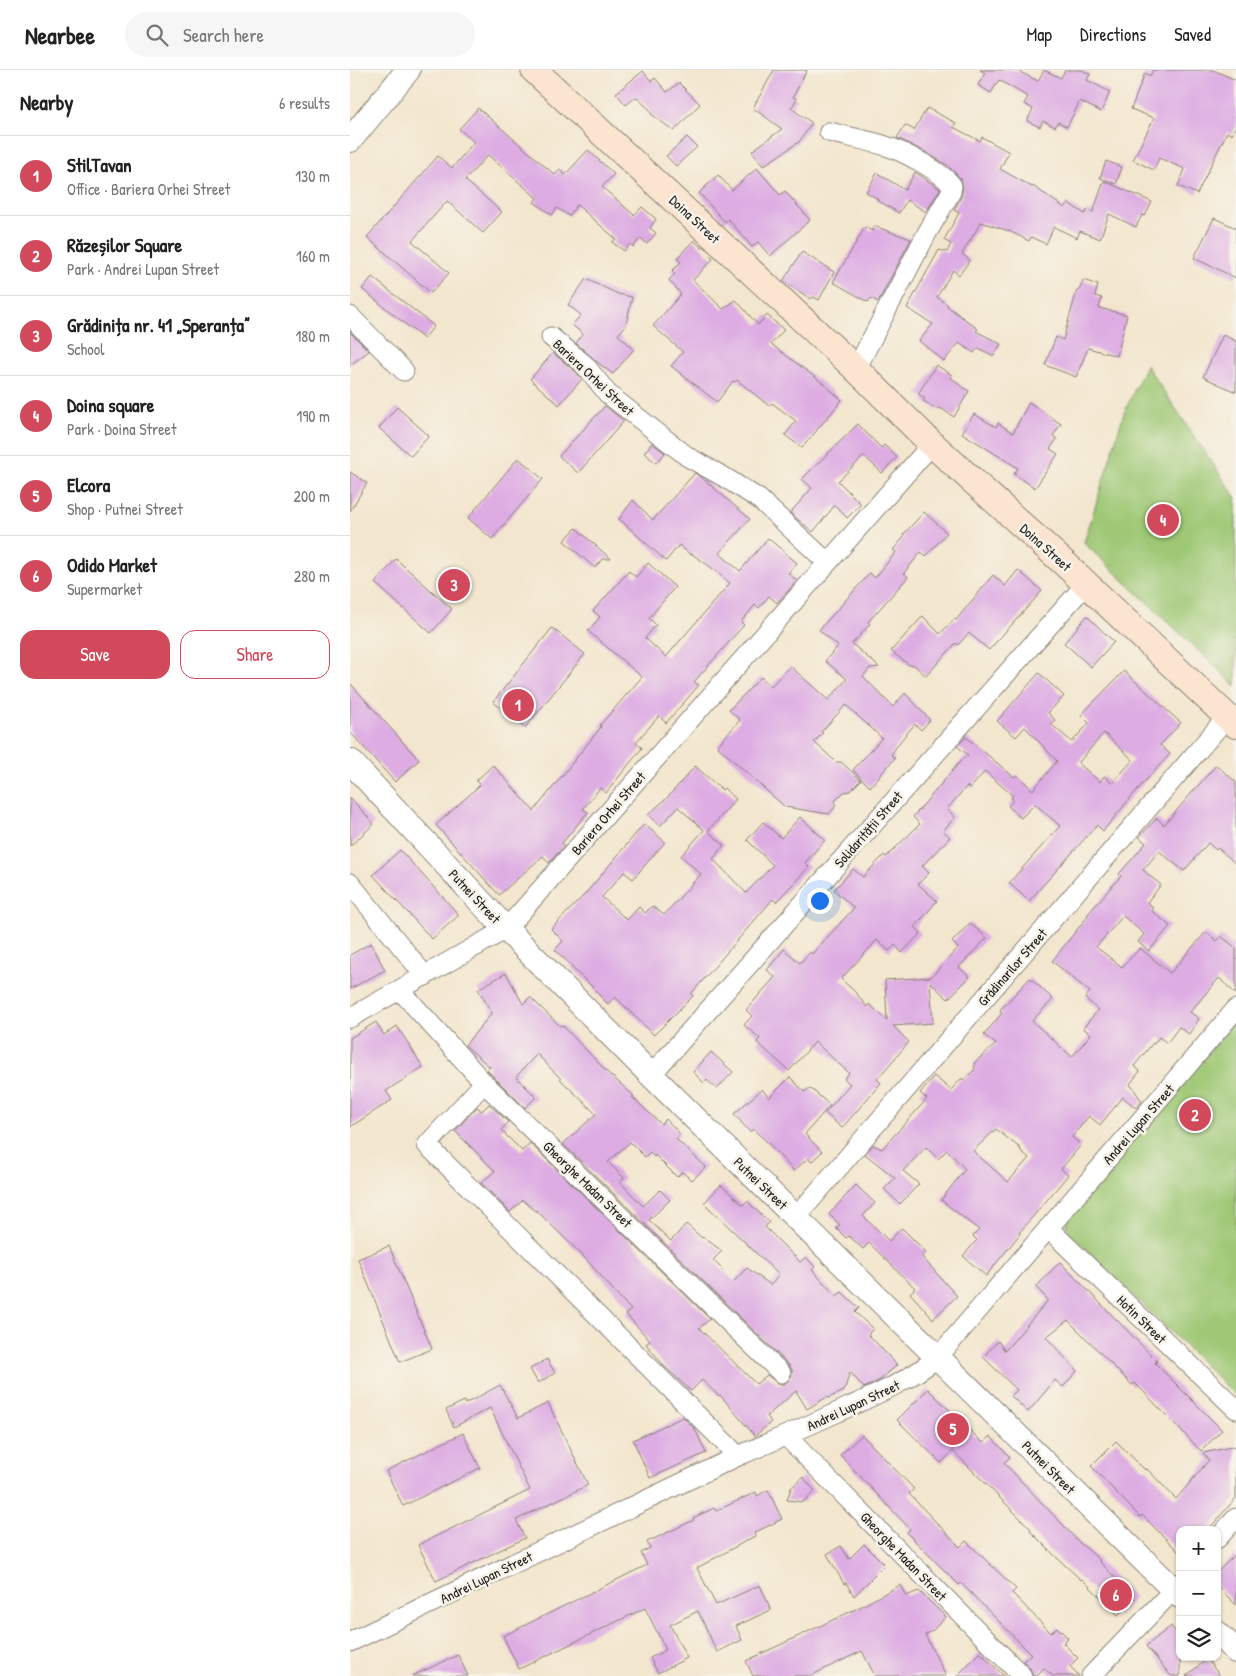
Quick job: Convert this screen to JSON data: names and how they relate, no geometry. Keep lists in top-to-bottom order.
{
  "streets": {
    "main road": ["Doina Street"],
    "street": [
      "Bariera Orhei Street",
      "Solidarității Street",
      "Putnei Street",
      "Grădinarilor Street",
      "Andrei Lupan Street",
      "Gheorghe Madan Street",
      "Hotin Street"
    ]
  },
  "crossings": [
    ["Doina Street", "Bariera Orhei Street"],
    ["Doina Street", "Solidarității Street"],
    ["Doina Street", "Grădinarilor Street"],
    ["Bariera Orhei Street", "Putnei Street"],
    ["Bariera Orhei Street", "Gheorghe Madan Street"],
    ["Solidarității Street", "Putnei Street"],
    ["Putnei Street", "Grădinarilor Street"],
    ["Putnei Street", "Andrei Lupan Street"],
    ["Andrei Lupan Street", "Gheorghe Madan Street"],
    ["Andrei Lupan Street", "Hotin Street"]
  ],
  "page": {
    "header": "Nearbee",
    "search": "Search here",
    "nav": ["Map", "Directions", "Saved"],
    "heading": ["Nearby", "6 results"],
    "list": [
      {
        "mark": "1",
        "name": "StilTavan",
        "note": "Office · Bariera Orhei Street",
        "value": "130 m"
      },
      {
        "mark": "2",
        "name": "Răzeșilor Square",
        "note": "Park · Andrei Lupan Street",
        "value": "160 m"
      },
      {
        "mark": "3",
        "name": "Grădinița nr. 41 „Speranța”",
        "note": "School",
        "value": "180 m"
      },
      {
        "mark": "4",
        "name": "Doina square",
        "note": "Park · Doina Street",
        "value": "190 m"
      },
      {
        "mark": "5",
        "name": "Elcora",
        "note": "Shop · Putnei Street",
        "value": "200 m"
      },
      {
        "mark": "6",
        "name": "Odido Market",
        "note": "Supermarket",
        "value": "280 m"
      }
    ],
    "pins": [
      "4",
      "3",
      "1",
      "2",
      "5",
      "6"
    ],
    "buttons": ["Save", "Share"],
    "map_buttons": ["+", "−"]
  }
}
